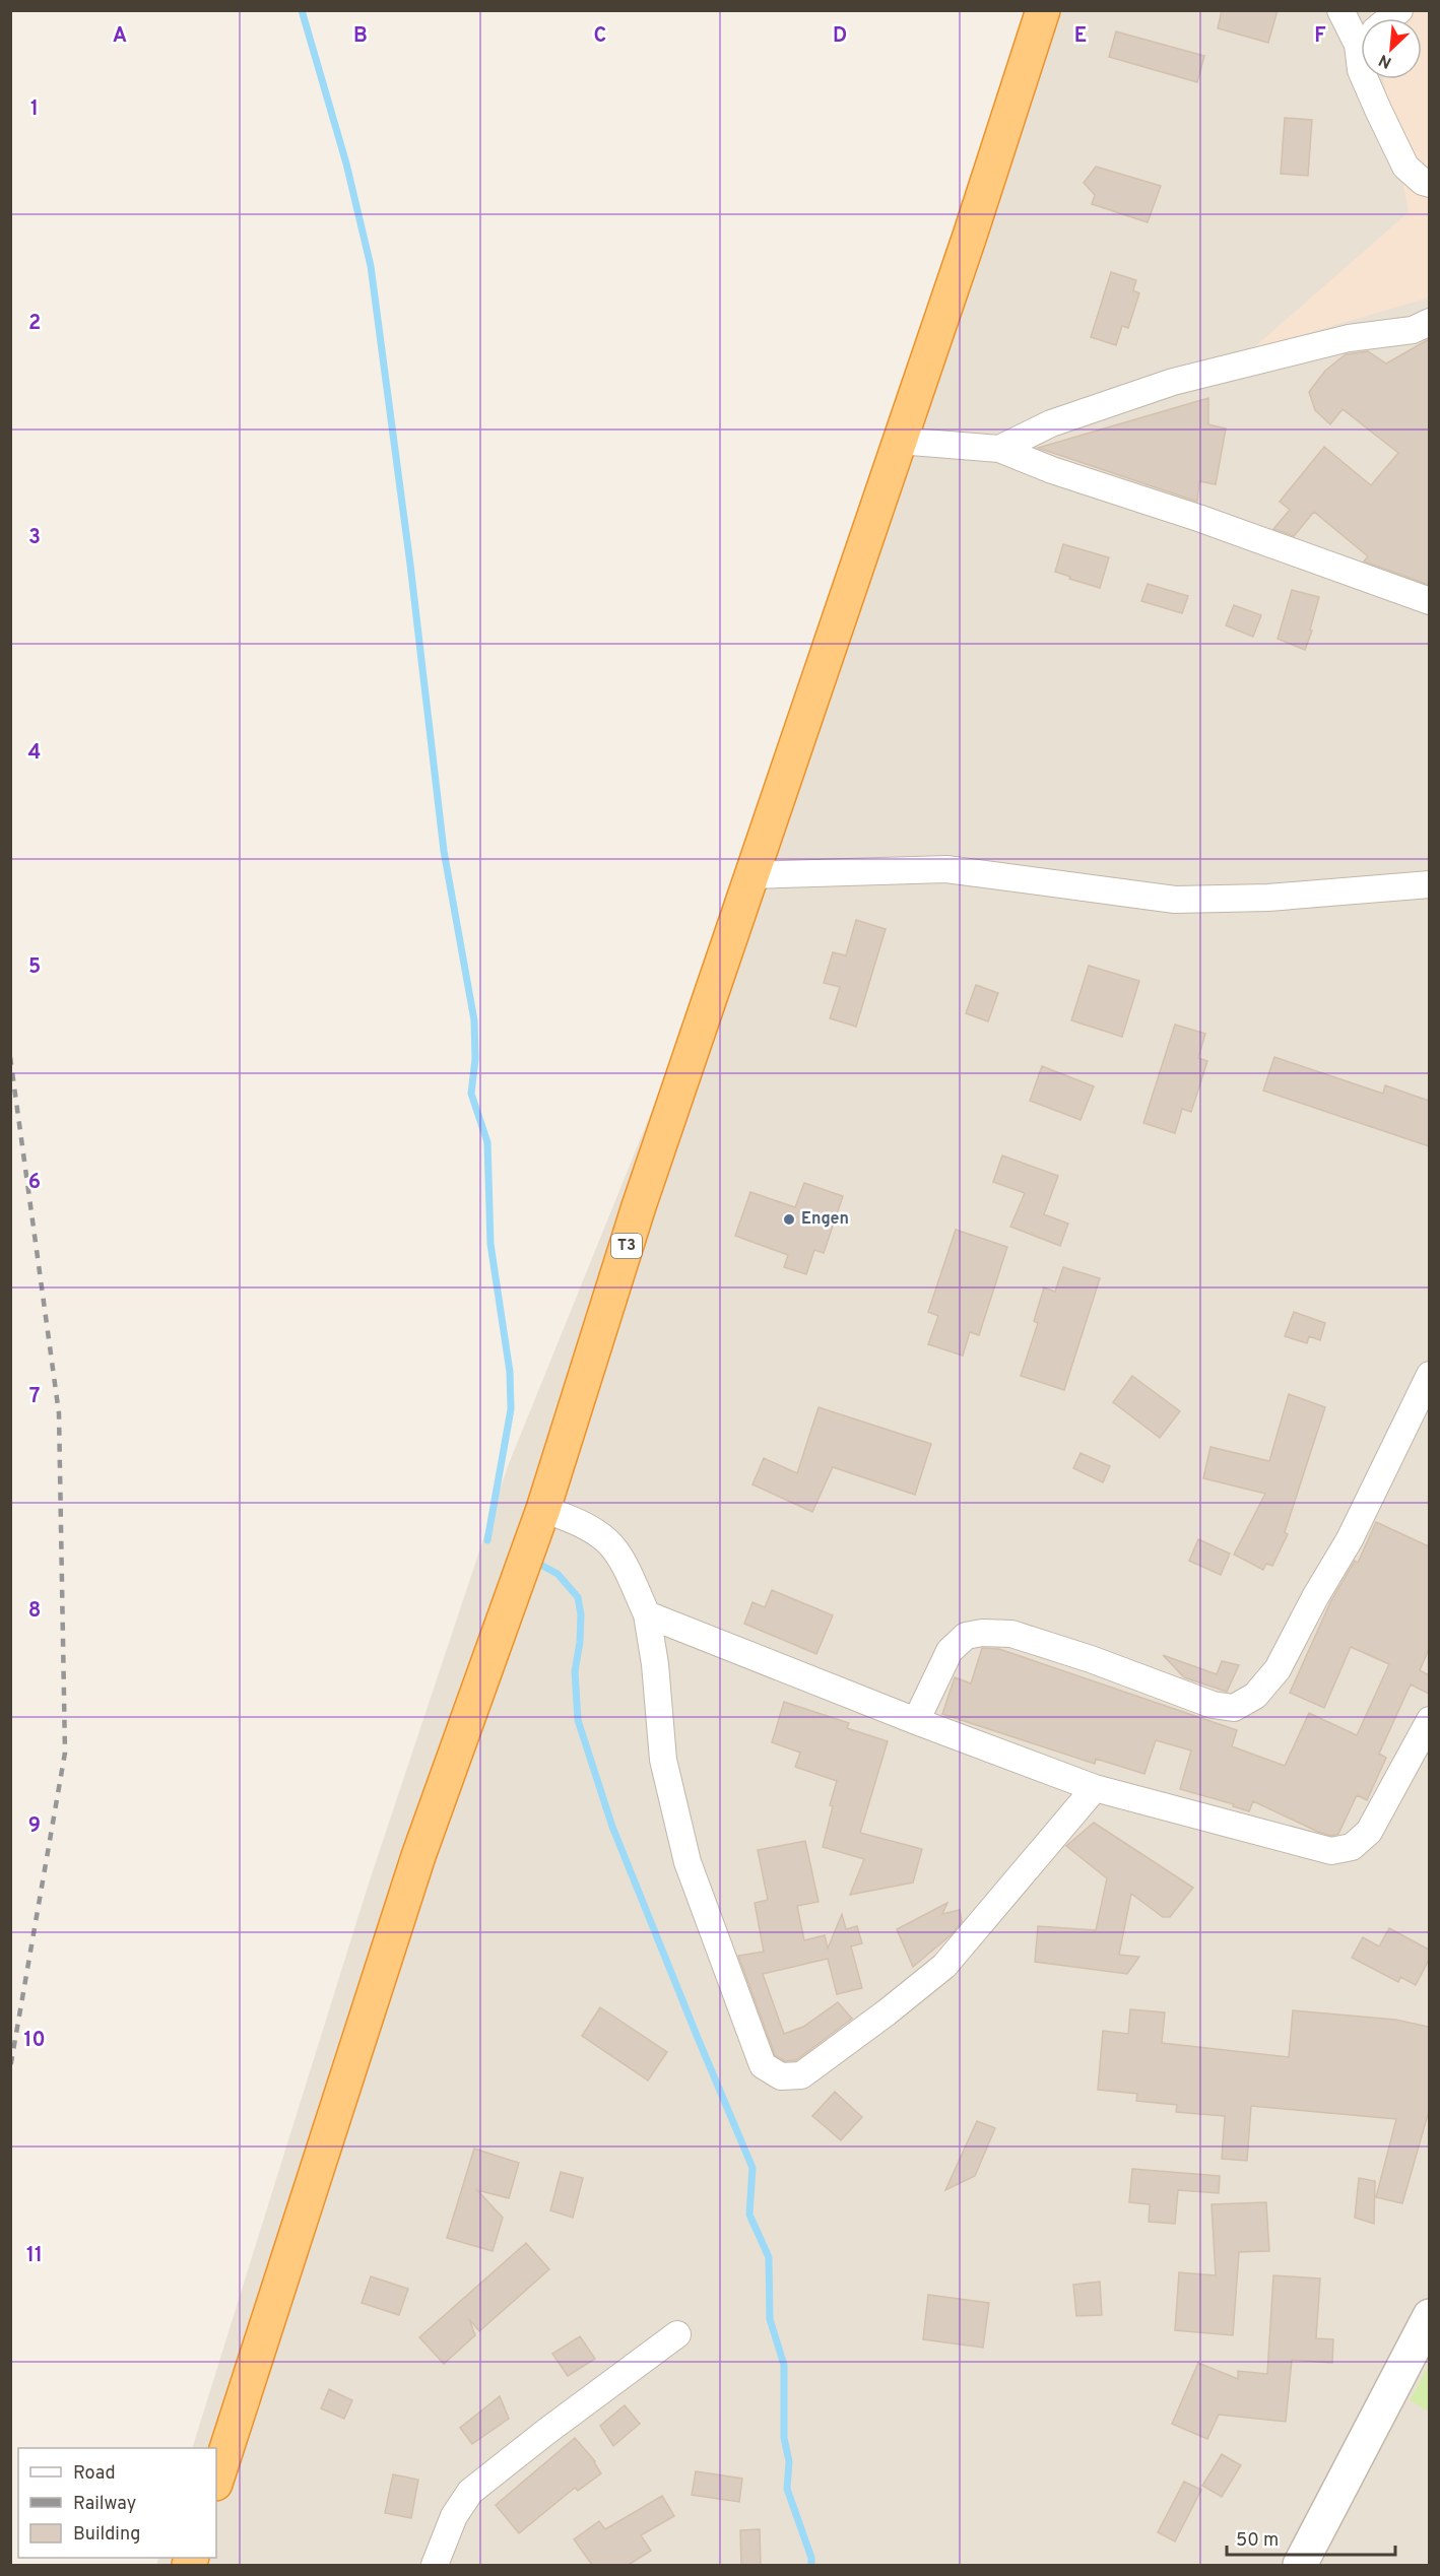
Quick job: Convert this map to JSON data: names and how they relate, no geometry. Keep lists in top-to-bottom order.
{
  "streets": {
    "highway": ["T3"]
  },
  "places": ["Engen"],
  "legend": ["Road", "Railway", "Building"],
  "scale_bar": "50 m",
  "north": "bottom left",
  "grid": {
    "columns": [
      "A",
      "B",
      "C",
      "D",
      "E",
      "F"
    ],
    "rows": [
      "1",
      "2",
      "3",
      "4",
      "5",
      "6",
      "7",
      "8",
      "9",
      "10",
      "11"
    ]
  }
}
